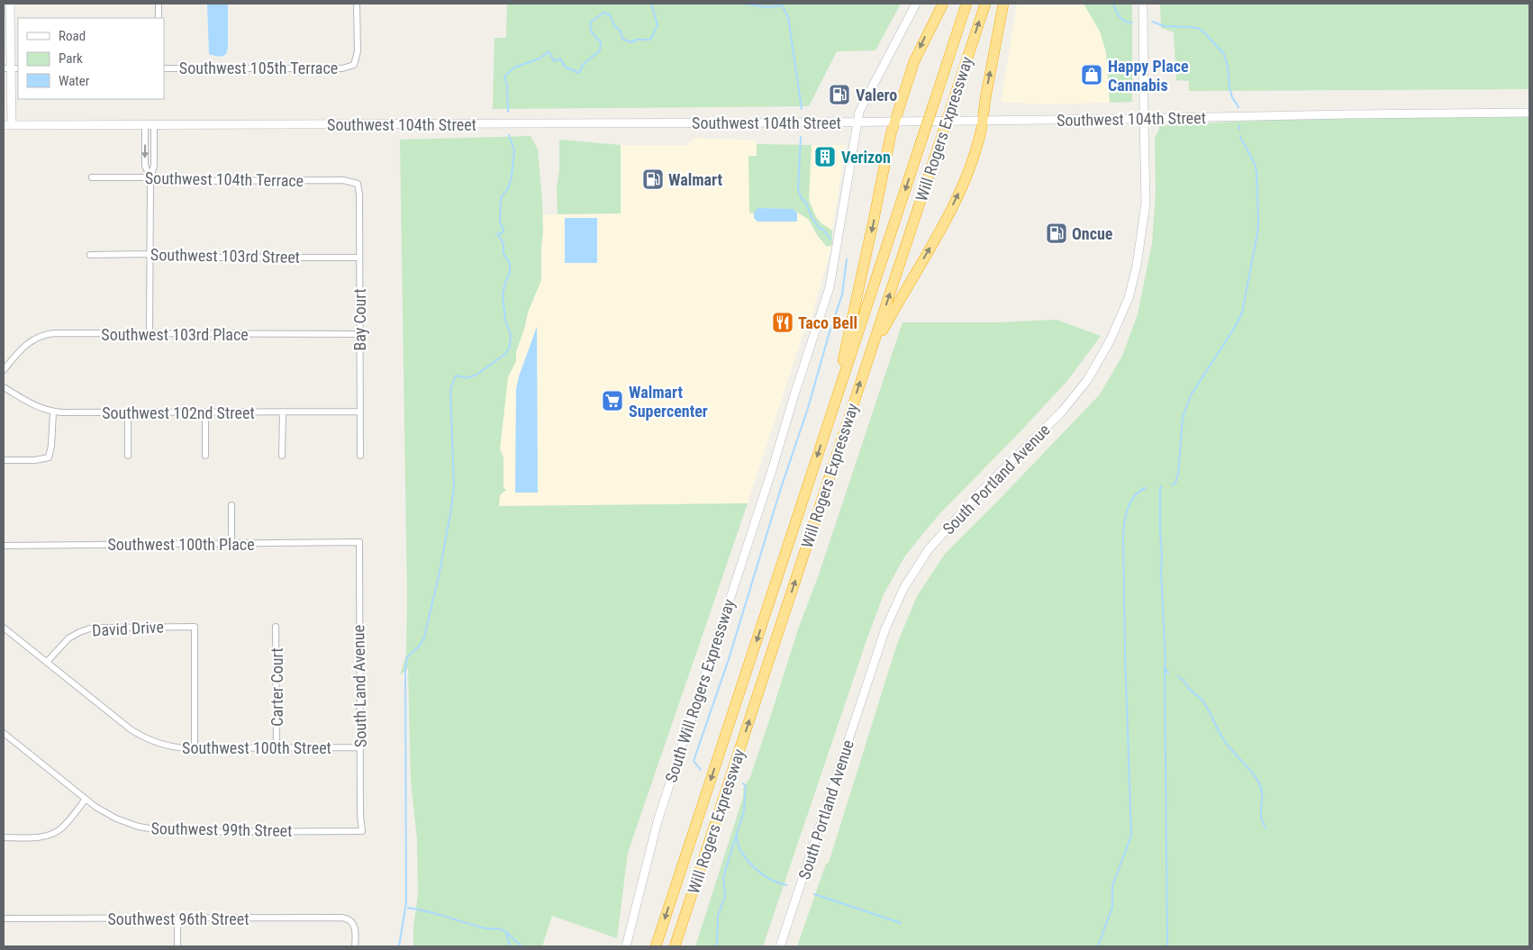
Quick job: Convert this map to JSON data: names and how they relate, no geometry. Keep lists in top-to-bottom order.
{
  "streets": {
    "highway": ["Will Rogers Expressway"],
    "main road": ["Southwest 104th Street", "South Portland Avenue", "South Will Rogers Expressway"],
    "street": [
      "Southwest 105th Terrace",
      "Southwest 104th Terrace",
      "Southwest 103rd Street",
      "Bay Court",
      "Southwest 103rd Place",
      "Southwest 102nd Street",
      "Southwest 100th Place",
      "David Drive",
      "South Land Avenue",
      "Carter Court",
      "Southwest 100th Street",
      "Southwest 99th Street",
      "Southwest 96th Street"
    ]
  },
  "crossings": [
    ["Southwest 104th Street", "South Portland Avenue"],
    ["Southwest 104th Street", "South Will Rogers Expressway"],
    ["Southwest 104th Terrace", "Bay Court"],
    ["Southwest 103rd Street", "Bay Court"],
    ["Bay Court", "Southwest 103rd Place"],
    ["Bay Court", "Southwest 102nd Street"],
    ["Southwest 100th Place", "South Land Avenue"],
    ["David Drive", "Southwest 100th Street"],
    ["South Land Avenue", "Southwest 100th Street"],
    ["South Land Avenue", "Southwest 99th Street"],
    ["Carter Court", "Southwest 100th Street"]
  ],
  "places": {
    "shop": ["Happy Place Cannabis"],
    "fuel station": ["Valero", "Walmart", "Oncue"],
    "building": ["Verizon"],
    "restaurant": ["Taco Bell"],
    "supermarket": ["Walmart Supercenter"]
  },
  "legend": ["Road", "Park", "Water"]
}
